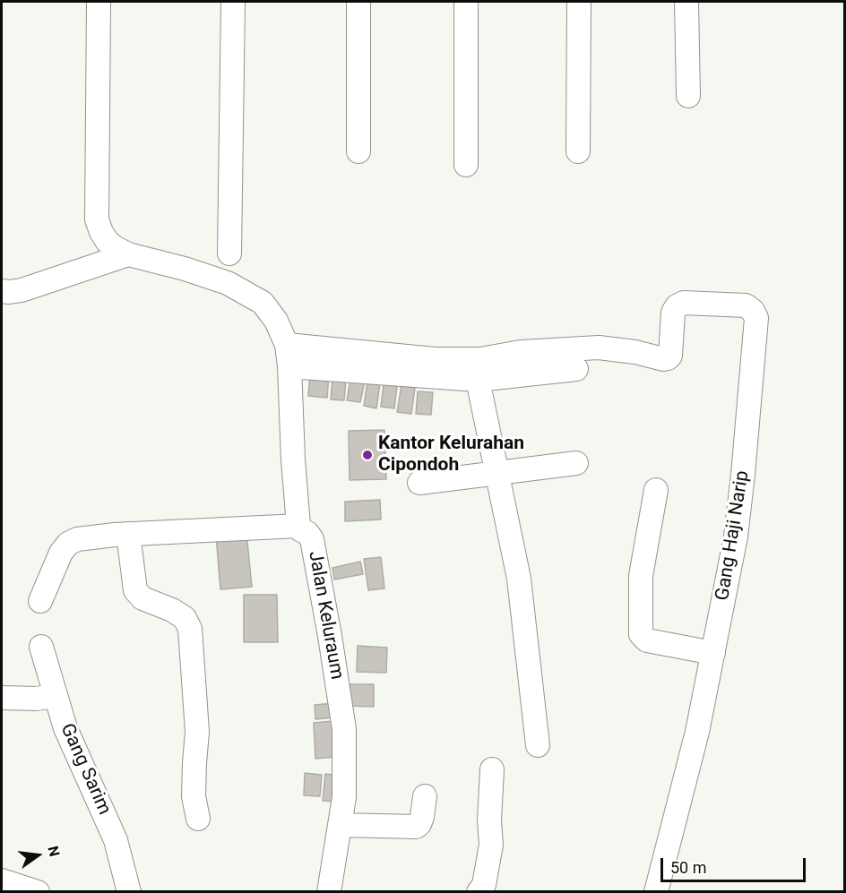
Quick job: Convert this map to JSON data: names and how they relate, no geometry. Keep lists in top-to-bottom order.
{
  "streets": {
    "street": ["Gang Haji Narip", "Jalan Keluraum", "Gang Sarim"]
  },
  "places": ["Kantor Kelurahan Cipondoh"],
  "scale_bar": "50 m",
  "north": "right"
}
